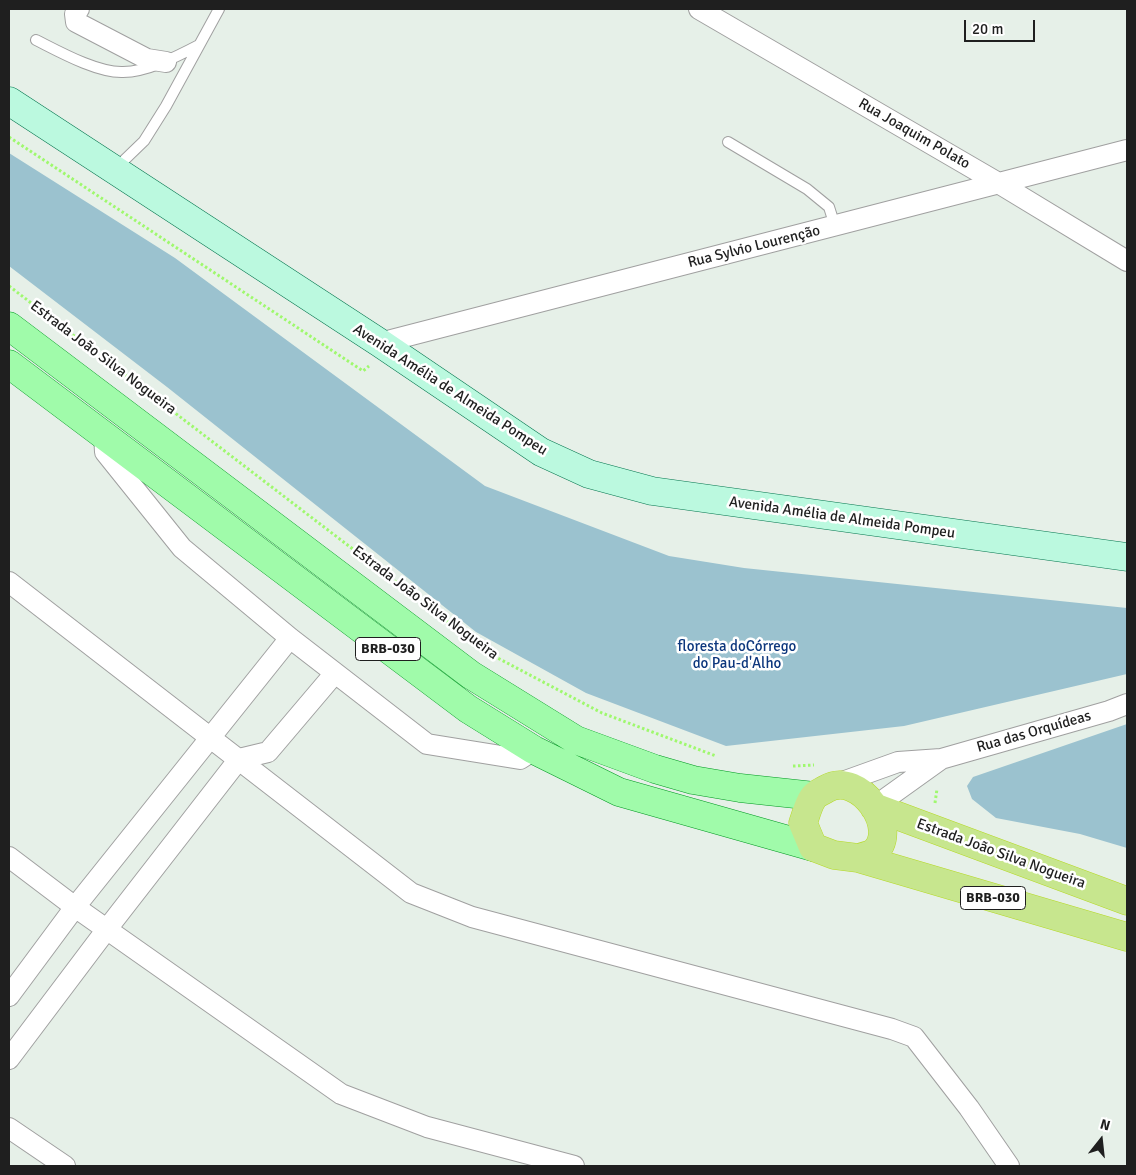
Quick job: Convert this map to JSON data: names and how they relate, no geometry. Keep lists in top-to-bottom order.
{
  "streets": {
    "highway": ["Estrada João Silva Nogueira", "BRB-030"],
    "street": [
      "Rua Joaquim Polato",
      "Rua Sylvio Lourenção",
      "Avenida Amélia de Almeida Pompeu",
      "Rua das Orquídeas"
    ]
  },
  "crossings": [
    ["Rua Joaquim Polato", "Rua Sylvio Lourenção"],
    ["Rua Sylvio Lourenção", "Avenida Amélia de Almeida Pompeu"],
    ["Estrada João Silva Nogueira", "BRB-030"],
    ["Estrada João Silva Nogueira", "Rua das Orquídeas"],
    ["BRB-030", "Rua das Orquídeas"]
  ],
  "parks": ["floresta doCórrego do Pau-d'Alho"],
  "scale_bar": "20 m",
  "north": "top"
}
